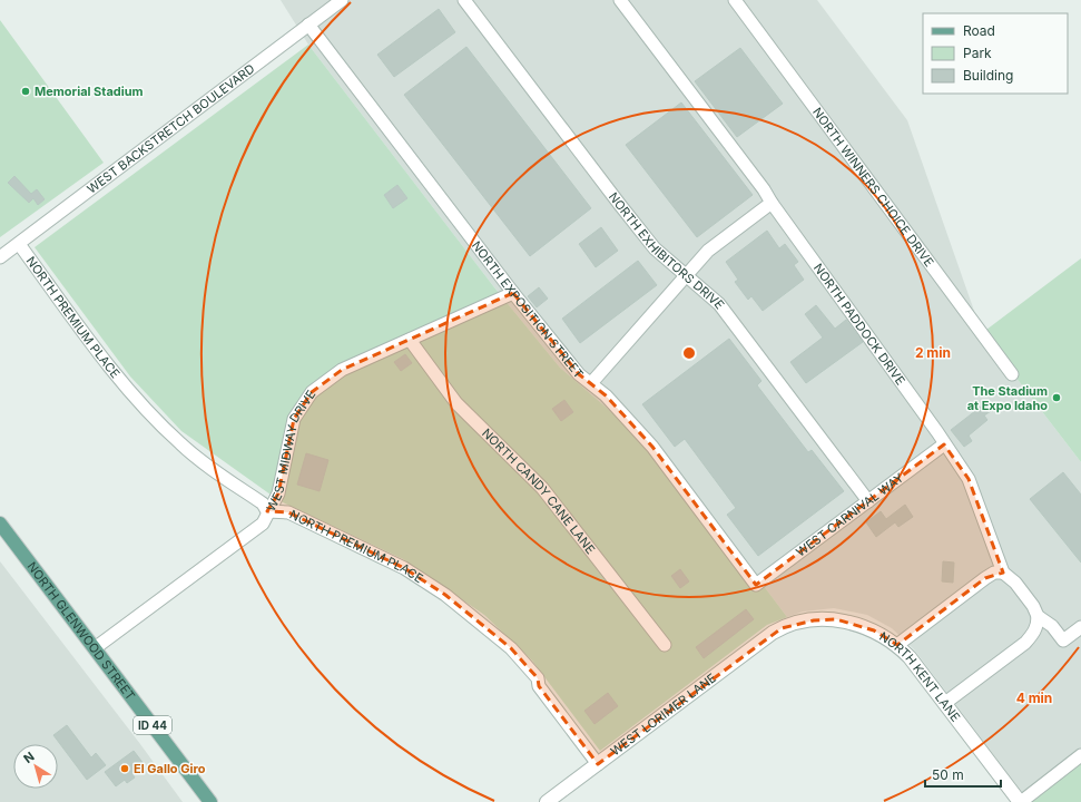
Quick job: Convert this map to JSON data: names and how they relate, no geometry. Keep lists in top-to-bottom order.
{
  "streets": {
    "main road": ["NORTH GLENWOOD STREET", "ID 44"],
    "street": [
      "WEST BACKSTRETCH BOULEVARD",
      "NORTH WINNERS CHOICE DRIVE",
      "NORTH EXHIBITORS DRIVE",
      "NORTH EXPOSITION STREET",
      "NORTH PREMIUM PLACE",
      "NORTH PADDOCK DRIVE",
      "WEST MIDWAY DRIVE",
      "NORTH CANDY CANE LANE",
      "WEST CARNIVAL WAY",
      "NORTH KENT LANE",
      "WEST LORIMER LANE"
    ]
  },
  "crossings": [
    ["WEST BACKSTRETCH BOULEVARD", "NORTH EXPOSITION STREET"],
    ["WEST BACKSTRETCH BOULEVARD", "NORTH PREMIUM PLACE"],
    ["NORTH EXHIBITORS DRIVE", "WEST CARNIVAL WAY"],
    ["NORTH EXPOSITION STREET", "WEST MIDWAY DRIVE"],
    ["NORTH EXPOSITION STREET", "WEST CARNIVAL WAY"],
    ["NORTH PREMIUM PLACE", "WEST MIDWAY DRIVE"],
    ["NORTH PREMIUM PLACE", "WEST LORIMER LANE"],
    ["NORTH PADDOCK DRIVE", "WEST CARNIVAL WAY"],
    ["WEST MIDWAY DRIVE", "NORTH CANDY CANE LANE"],
    ["WEST MIDWAY DRIVE", "NORTH GLENWOOD STREET"],
    ["NORTH KENT LANE", "WEST LORIMER LANE"]
  ],
  "places": ["Memorial Stadium", "The Stadium at Expo Idaho", "El Gallo Giro"],
  "legend": ["Road", "Park", "Building"],
  "scale_bar": "50 m",
  "north": "top left",
  "rings": ["2 min", "4 min"]
}
